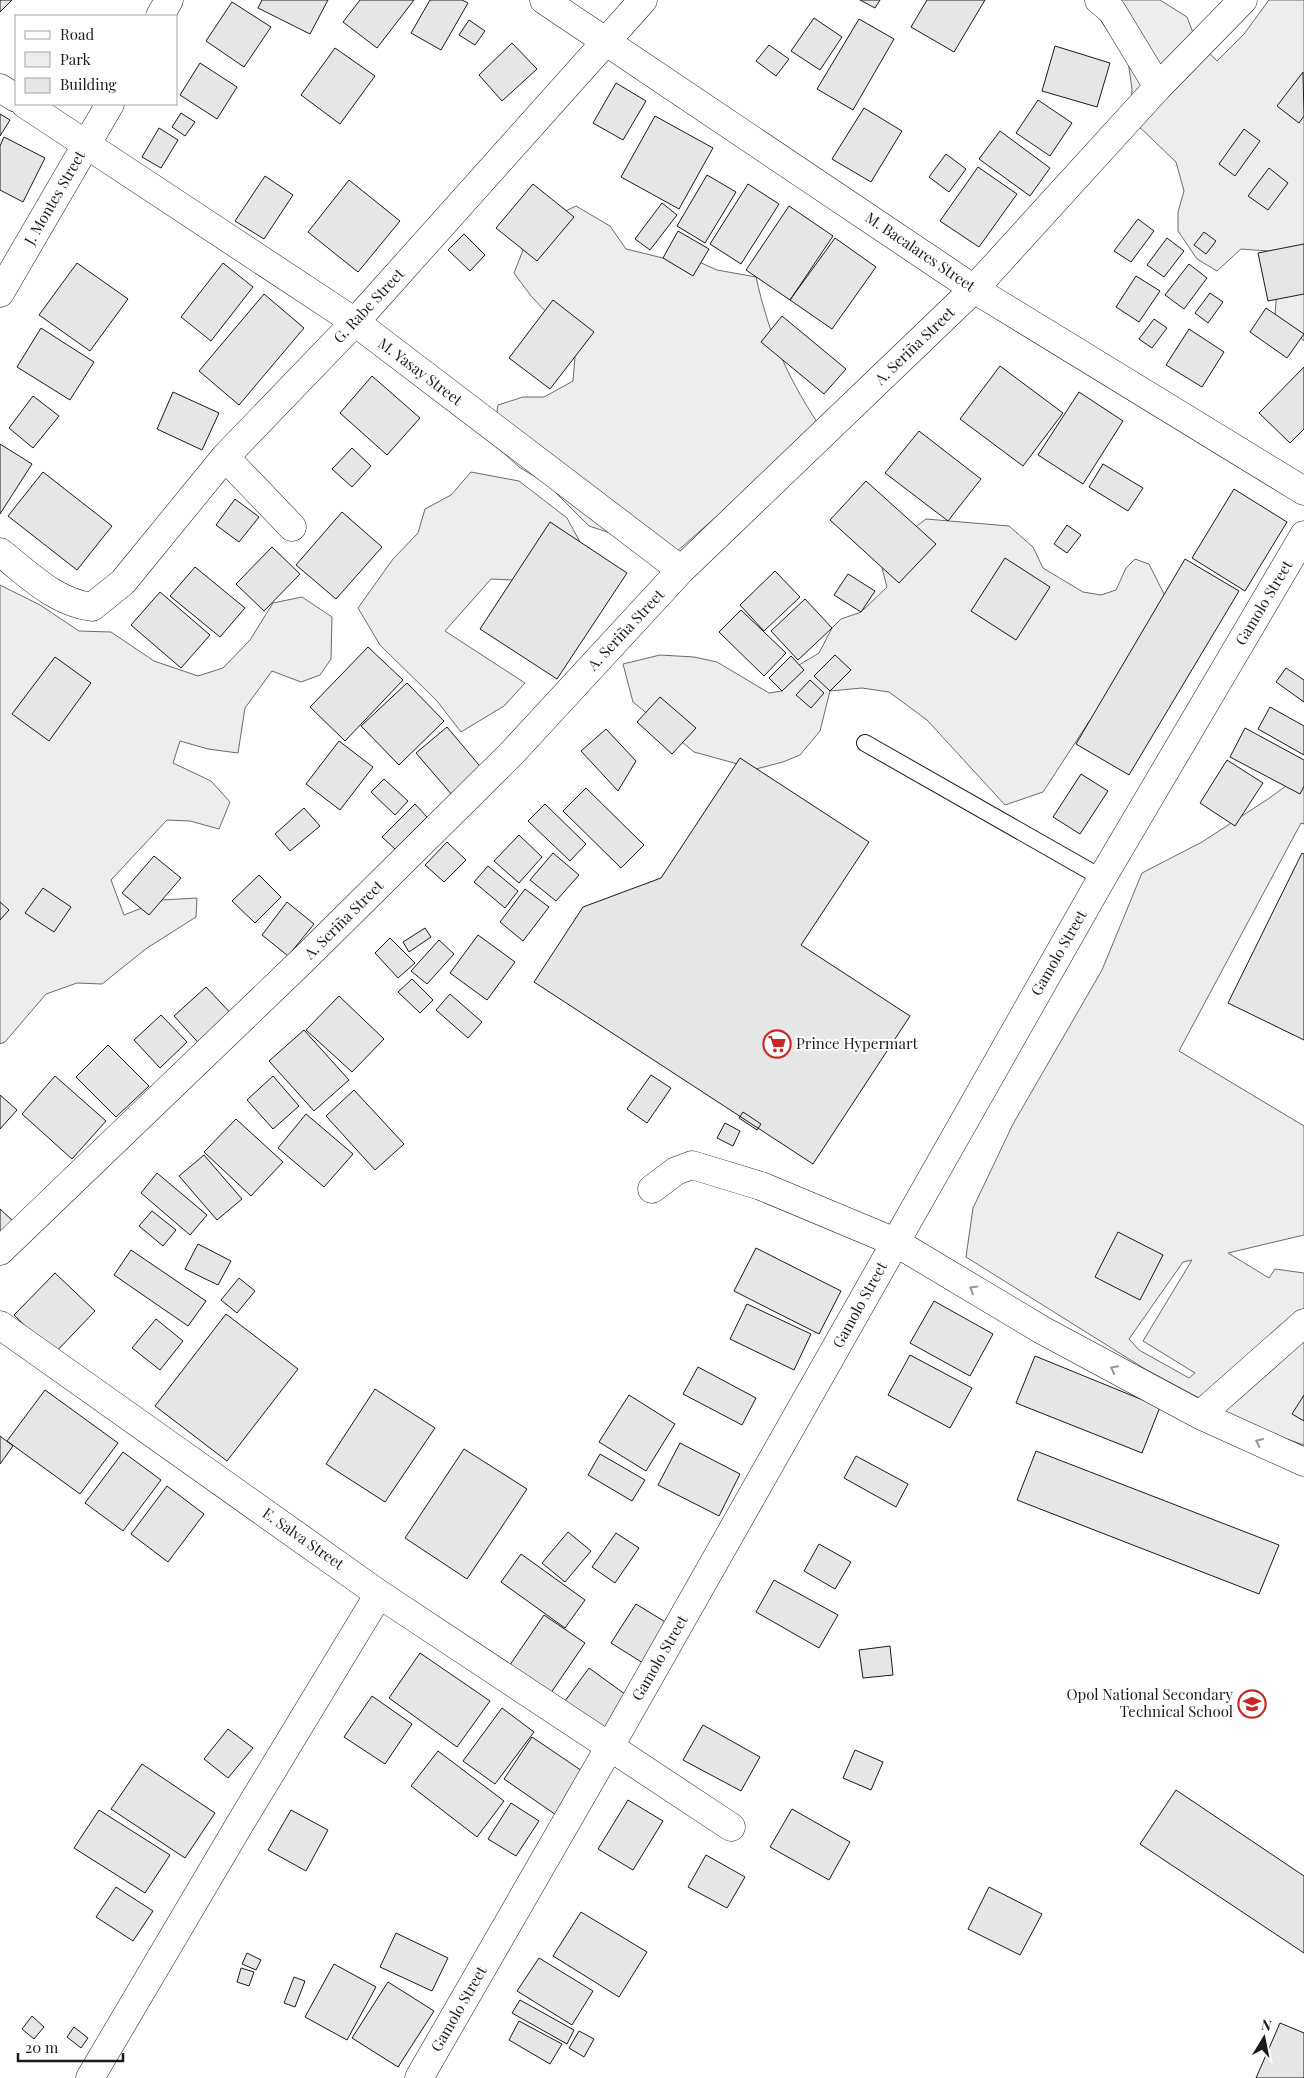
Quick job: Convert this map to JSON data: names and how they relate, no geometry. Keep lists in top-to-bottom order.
{
  "streets": {
    "street": [
      "J. Montes Street",
      "M. Bacalares Street",
      "G. Rabe Street",
      "A. Seriña Street",
      "M. Yasay Street",
      "Gamolo Street",
      "E. Salva Street"
    ]
  },
  "crossings": [
    ["J. Montes Street", "M. Yasay Street"],
    ["M. Bacalares Street", "G. Rabe Street"],
    ["M. Bacalares Street", "A. Seriña Street"],
    ["G. Rabe Street", "M. Yasay Street"],
    ["A. Seriña Street", "M. Yasay Street"],
    ["Gamolo Street", "E. Salva Street"]
  ],
  "places": {
    "supermarket": ["Prince Hypermart"],
    "school or university": ["Opol National Secondary Technical School"]
  },
  "legend": ["Road", "Park", "Building"],
  "scale_bar": "20 m",
  "north": "top"
}
